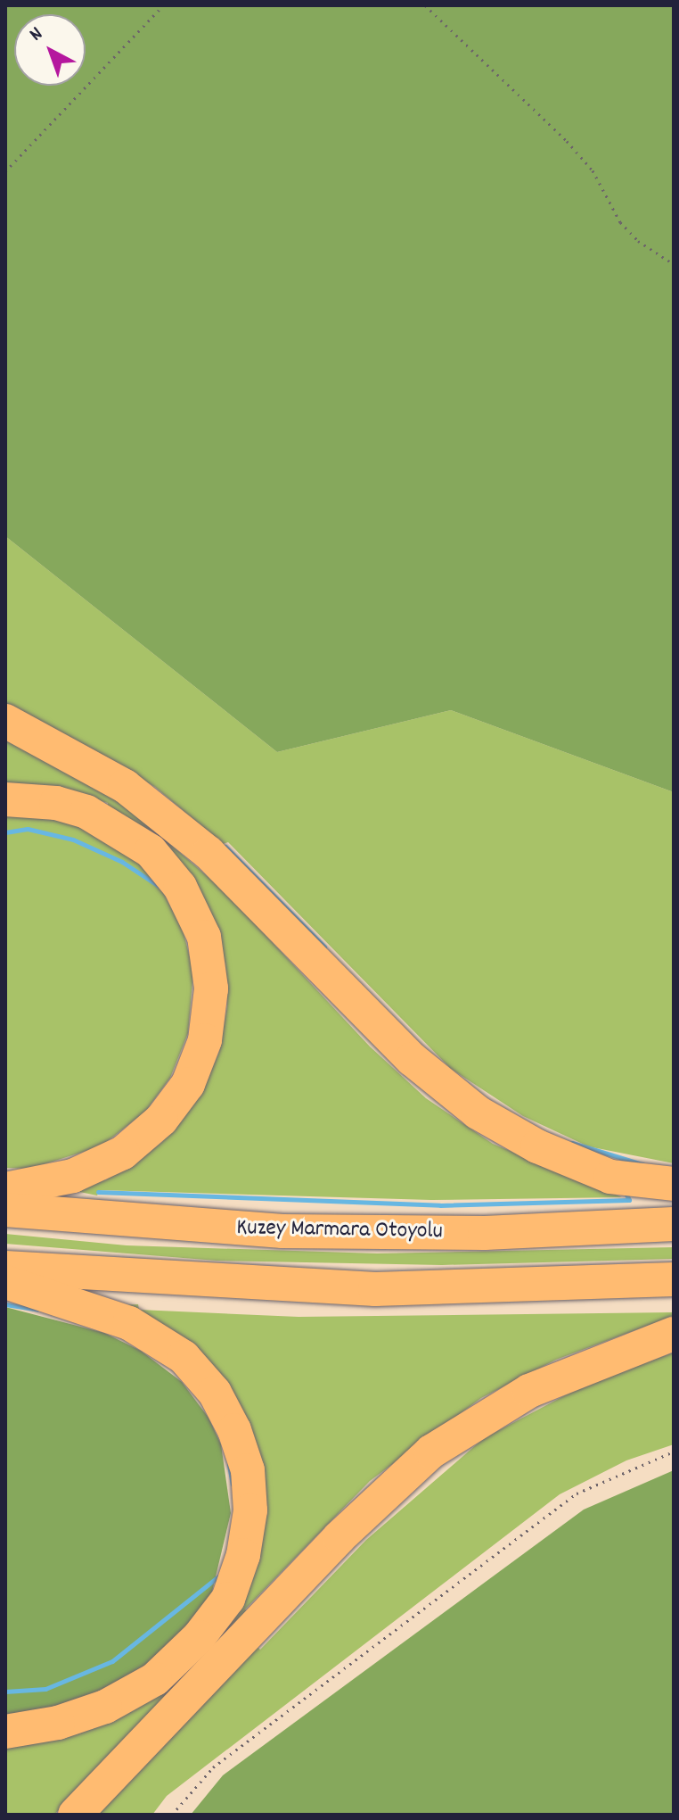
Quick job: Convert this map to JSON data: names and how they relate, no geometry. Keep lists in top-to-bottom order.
{
  "streets": {
    "highway": ["Kuzey Marmara Otoyolu"]
  },
  "north": "top left"
}
